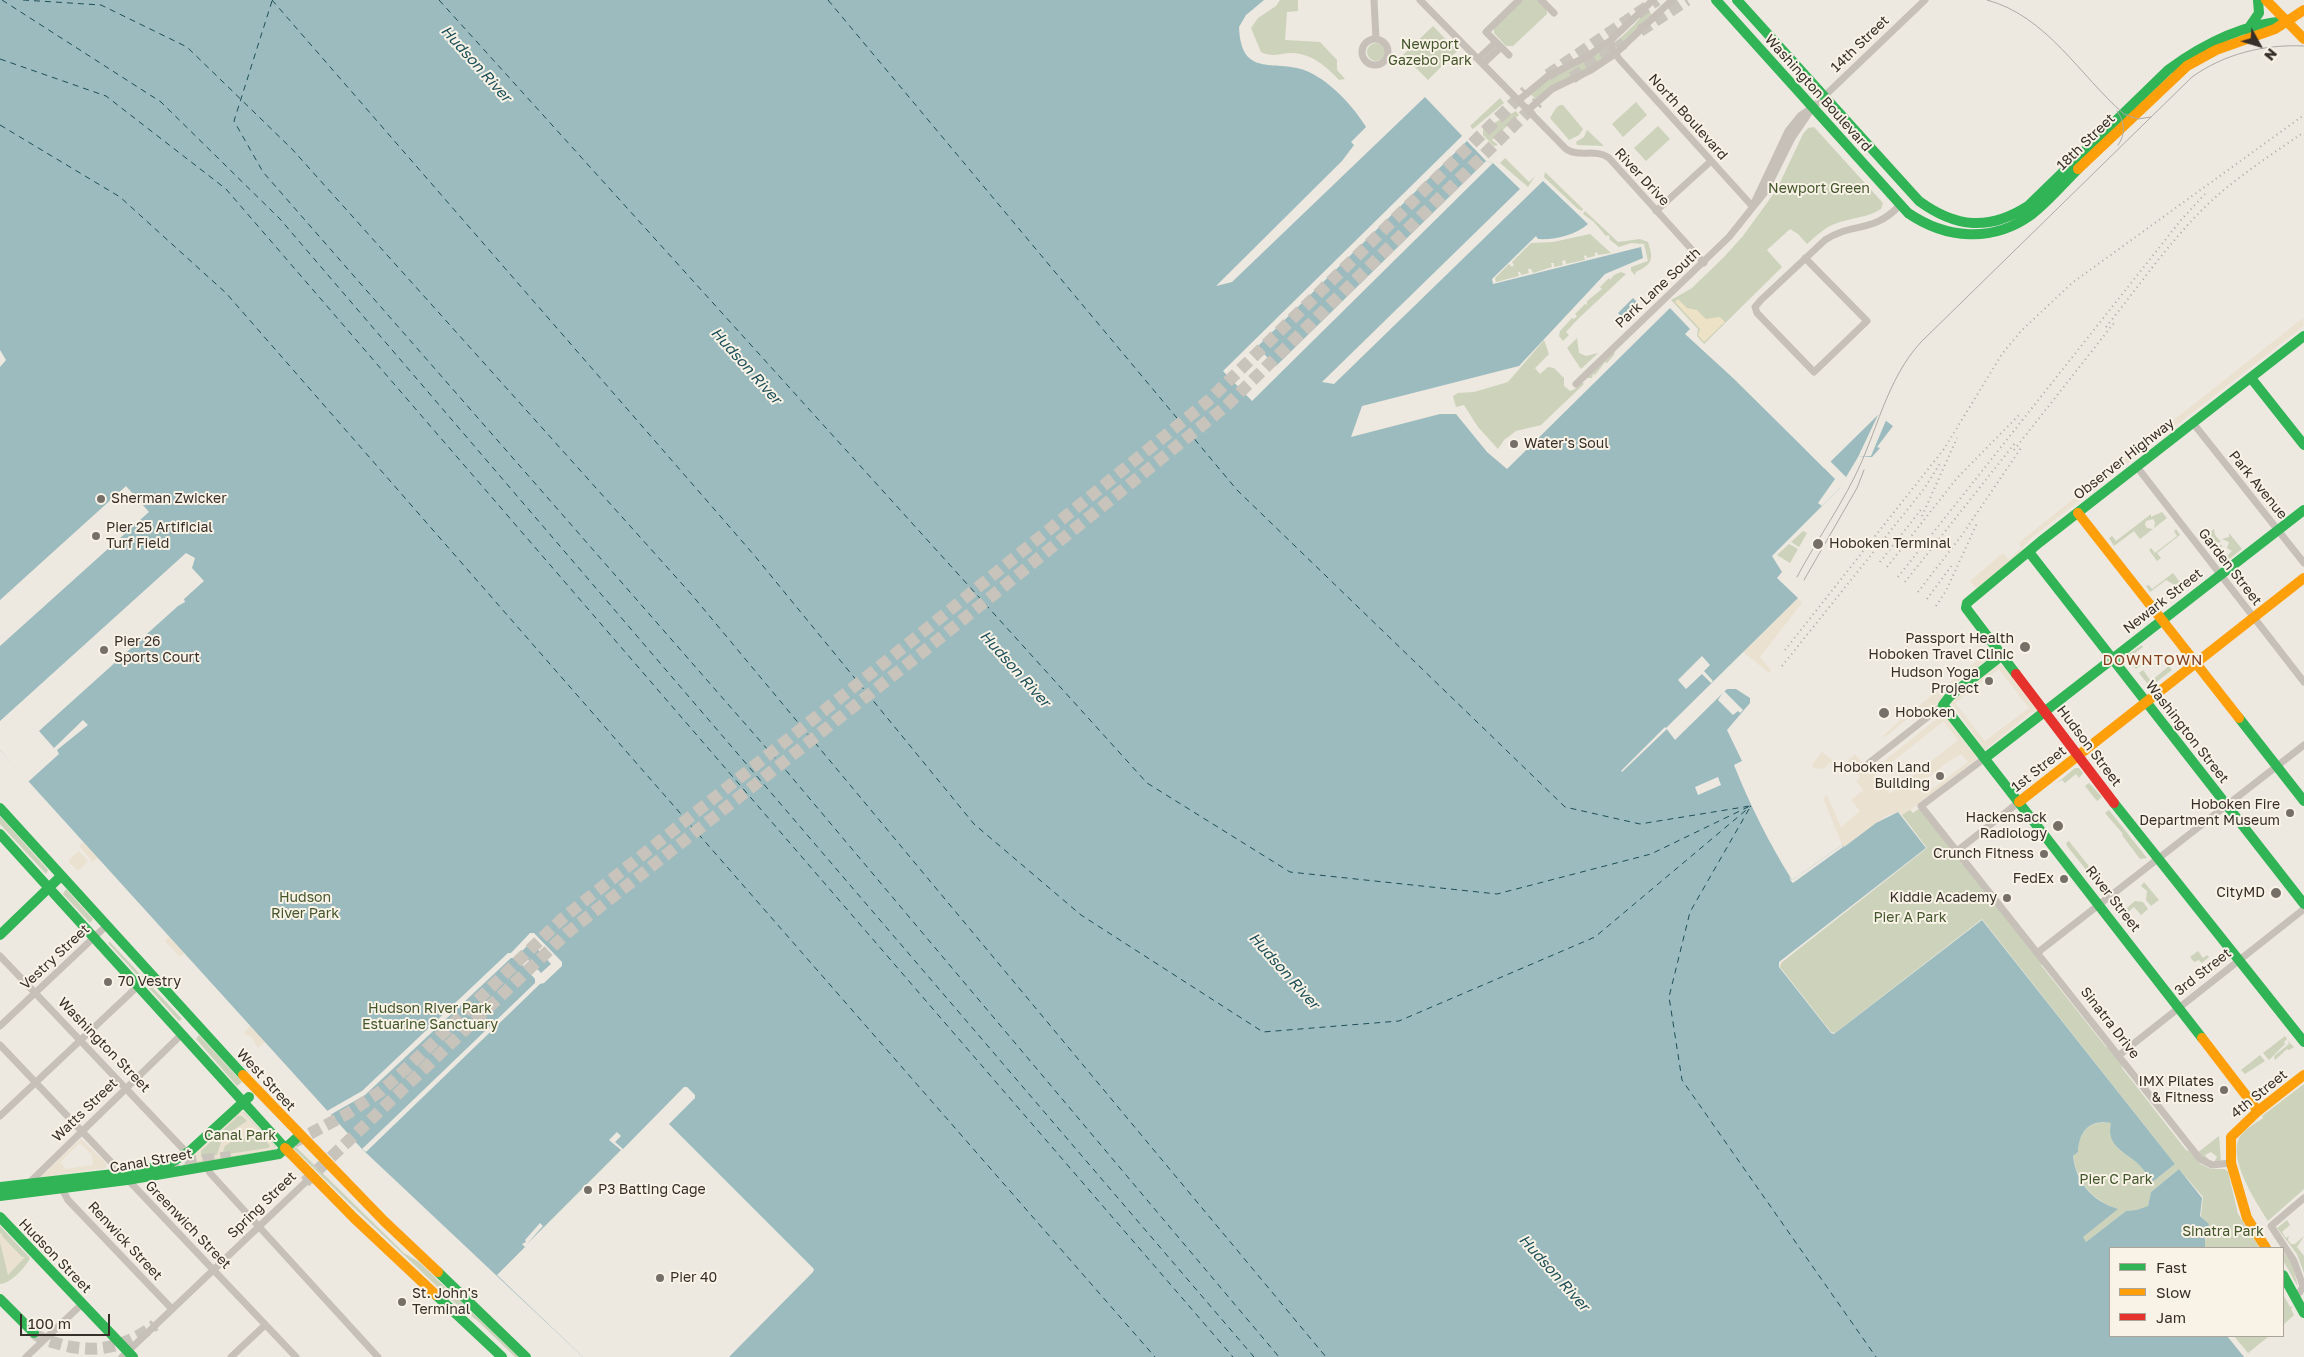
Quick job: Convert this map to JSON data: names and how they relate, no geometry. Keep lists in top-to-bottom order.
{
  "streets": {
    "main road": [
      "Washington Boulevard",
      "18th Street",
      "Observer Highway",
      "Newark Street",
      "Washington Street",
      "Hudson Street",
      "1st Street",
      "River Street",
      "West Street",
      "4th Street",
      "Canal Street"
    ],
    "street": [
      "14th Street",
      "North Boulevard",
      "River Drive",
      "Park Lane South",
      "Park Avenue",
      "Garden Street",
      "Vestry Street",
      "3rd Street",
      "Sinatra Drive",
      "Watts Street",
      "Spring Street",
      "Greenwich Street",
      "Renwick Street"
    ]
  },
  "crossings": [
    ["14th Street", "Washington Boulevard"],
    ["14th Street", "Park Lane South"],
    ["Washington Boulevard", "18th Street"],
    ["Washington Boulevard", "Park Lane South"],
    ["North Boulevard", "Park Lane South"],
    ["River Drive", "Park Lane South"],
    ["Observer Highway", "Park Avenue"],
    ["Observer Highway", "Garden Street"],
    ["Observer Highway", "Washington Street"],
    ["Observer Highway", "Hudson Street"],
    ["Park Avenue", "Newark Street"],
    ["Garden Street", "Newark Street"],
    ["Garden Street", "1st Street"],
    ["Newark Street", "Washington Street"],
    ["Newark Street", "Hudson Street"],
    ["Newark Street", "River Street"],
    ["Newark Street", "Sinatra Drive"],
    ["Washington Street", "1st Street"],
    ["Washington Street", "Vestry Street"],
    ["Washington Street", "Watts Street"],
    ["Washington Street", "Canal Street"],
    ["Hudson Street", "1st Street"],
    ["Hudson Street", "3rd Street"],
    ["Hudson Street", "Spring Street"],
    ["1st Street", "River Street"],
    ["1st Street", "Sinatra Drive"],
    ["River Street", "3rd Street"],
    ["River Street", "4th Street"],
    ["Vestry Street", "West Street"],
    ["3rd Street", "Sinatra Drive"],
    ["Sinatra Drive", "4th Street"],
    ["West Street", "Canal Street"],
    ["Watts Street", "Canal Street"],
    ["Watts Street", "Greenwich Street"],
    ["Canal Street", "Greenwich Street"],
    ["Canal Street", "Renwick Street"],
    ["Spring Street", "Greenwich Street"],
    ["Spring Street", "Renwick Street"]
  ],
  "districts": ["DOWNTOWN"],
  "water": ["Hudson River"],
  "parks": [
    "Newport Gazebo Park",
    "Newport Green",
    "Hudson River Park",
    "Pier A Park",
    "Hudson River Park Estuarine Sanctuary",
    "Canal Park",
    "Pier C Park",
    "Sinatra Park"
  ],
  "places": [
    "Water's Soul",
    "Sherman Zwicker",
    "Pier 25 Artificial Turf Field",
    "Hoboken Terminal",
    "Passport Health Hoboken Travel Clinic",
    "Pier 26 Sports Court",
    "Hudson Yoga Project",
    "Hoboken",
    "Hoboken Land Building",
    "Hoboken Fire Department Museum",
    "Hackensack Radiology",
    "Crunch Fitness",
    "FedEx",
    "CityMD",
    "Kiddie Academy",
    "70 Vestry",
    "IMX Pilates & Fitness",
    "P3 Batting Cage",
    "Pier 40",
    "St. John's Terminal"
  ],
  "legend": ["Fast", "Slow", "Jam"],
  "scale_bar": "100 m",
  "north": "bottom right"
}
